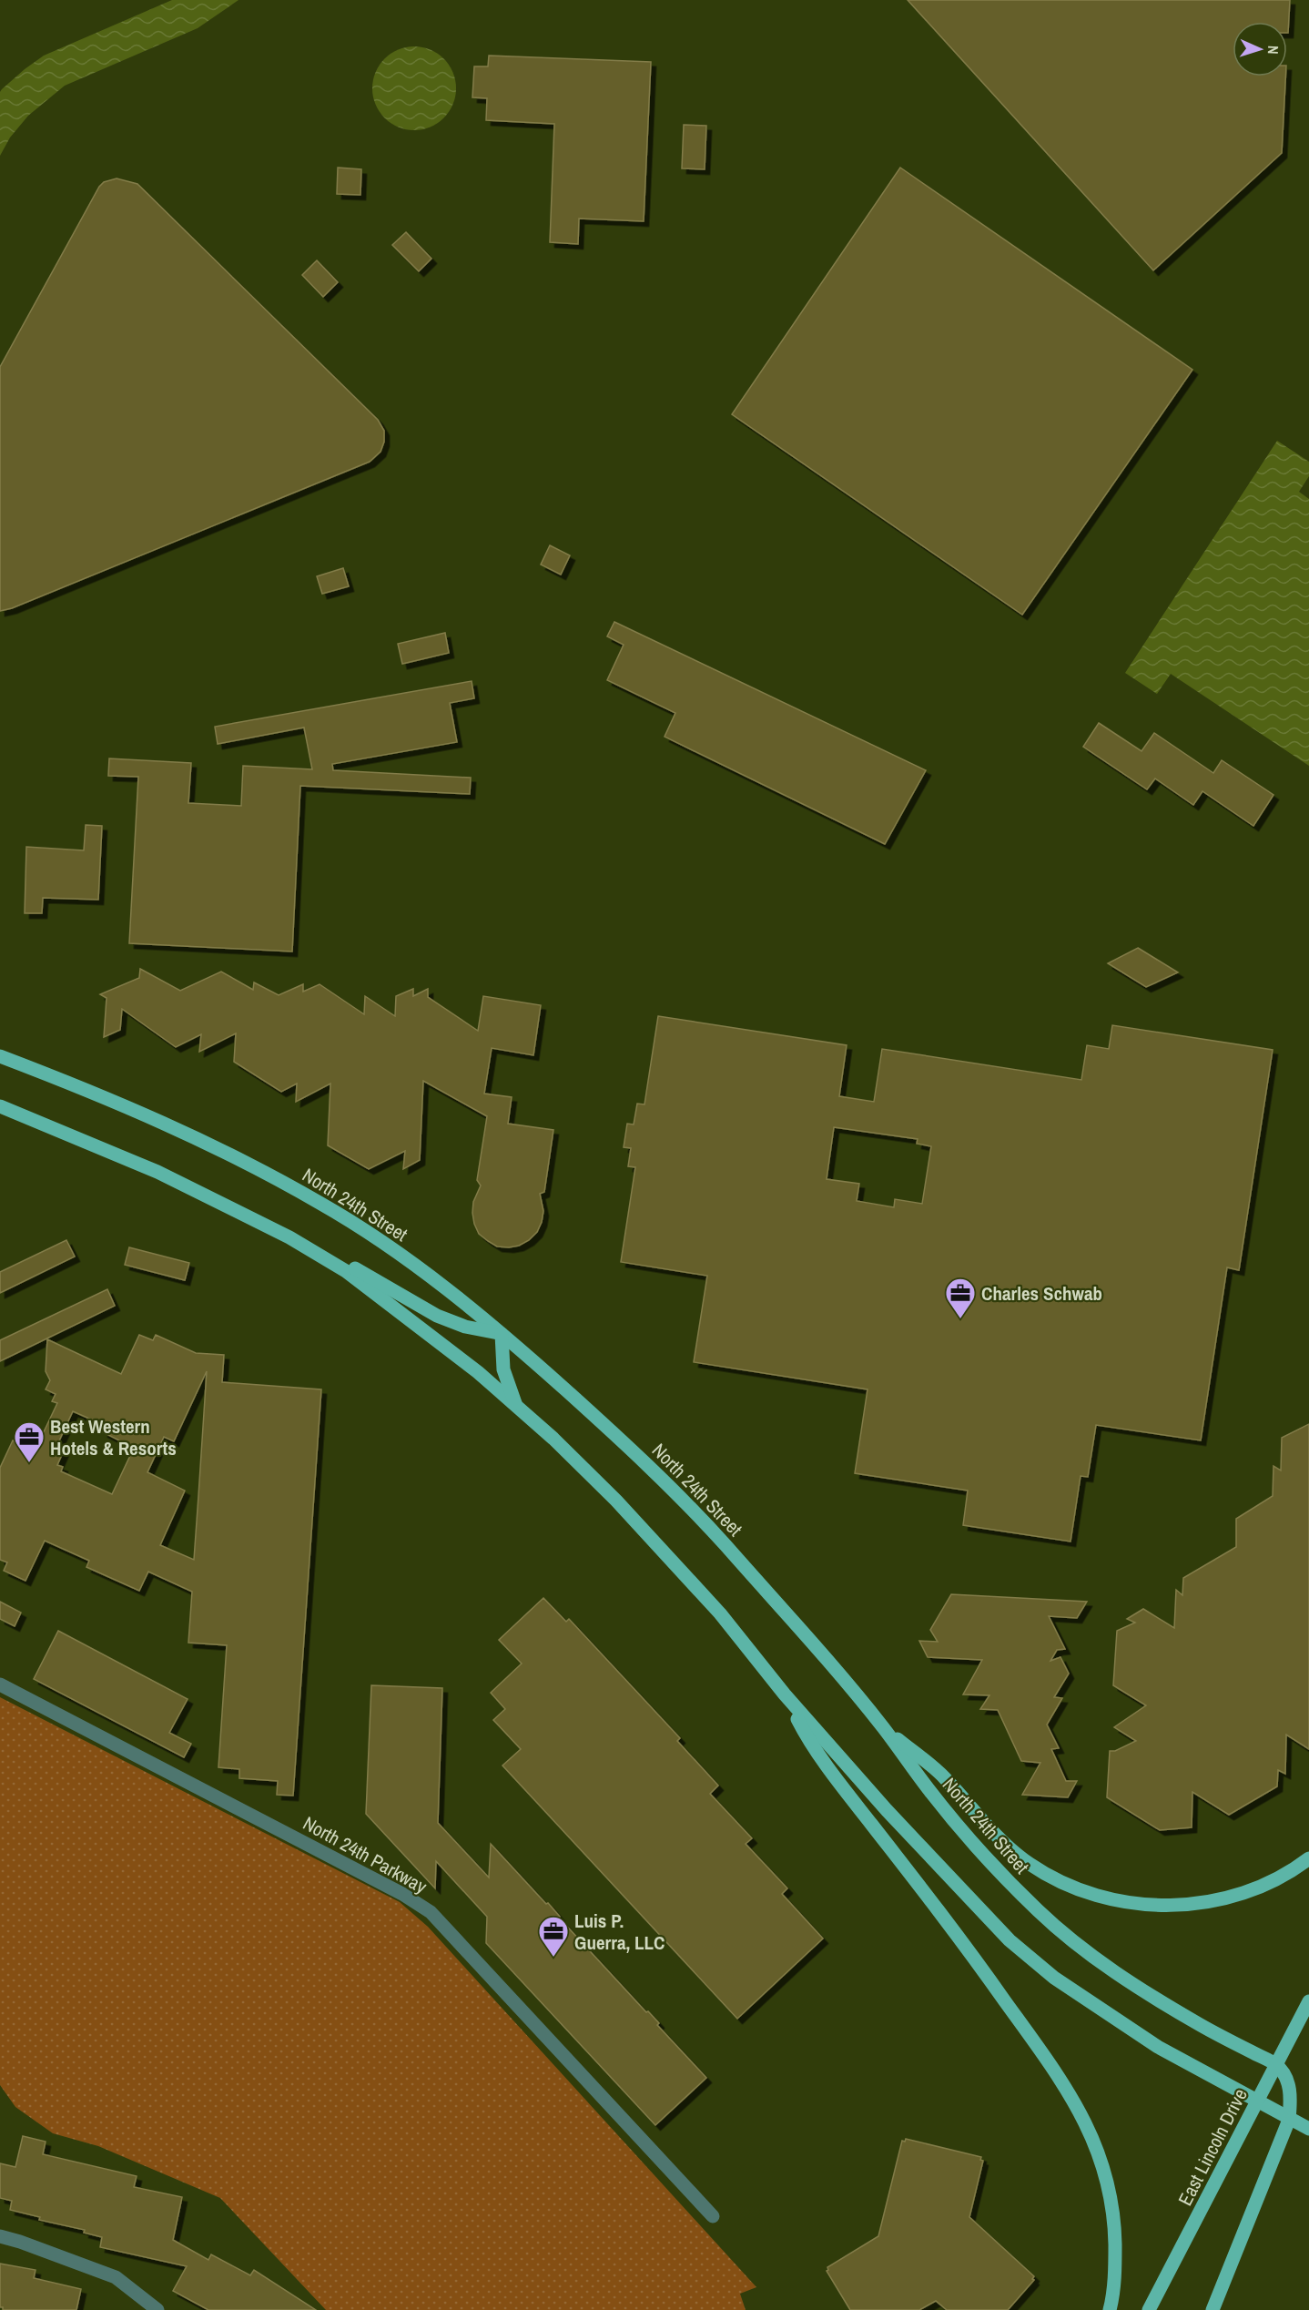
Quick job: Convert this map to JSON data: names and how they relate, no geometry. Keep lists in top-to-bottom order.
{
  "streets": {
    "main road": ["North 24th Street", "East Lincoln Drive"],
    "street": ["North 24th Parkway"]
  },
  "crossings": [
    ["North 24th Street", "East Lincoln Drive"]
  ],
  "places": {
    "office": ["Charles Schwab", "Best Western Hotels & Resorts", "Luis P. Guerra, LLC"]
  },
  "north": "right"
}
